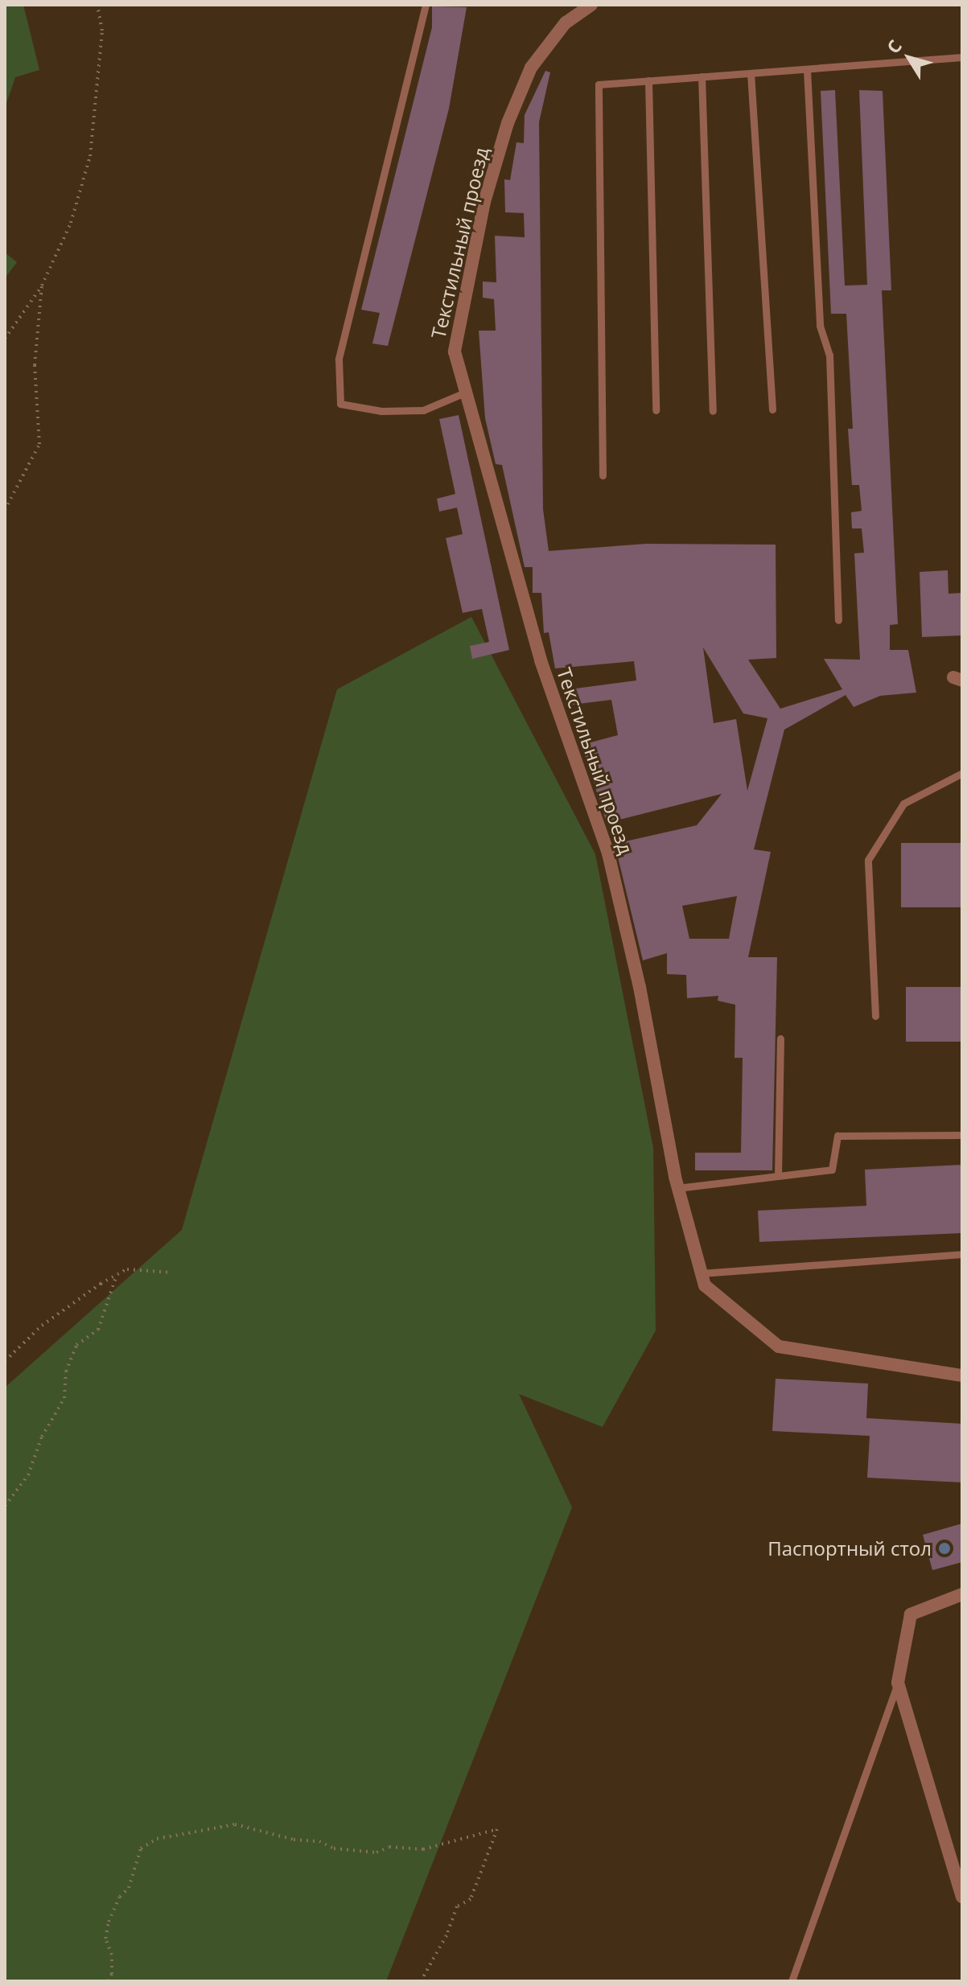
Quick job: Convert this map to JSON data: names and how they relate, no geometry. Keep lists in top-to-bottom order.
{
  "streets": {
    "street": ["Текстильный проезд"]
  },
  "places": ["Паспортный стол"],
  "north": "top left"
}
